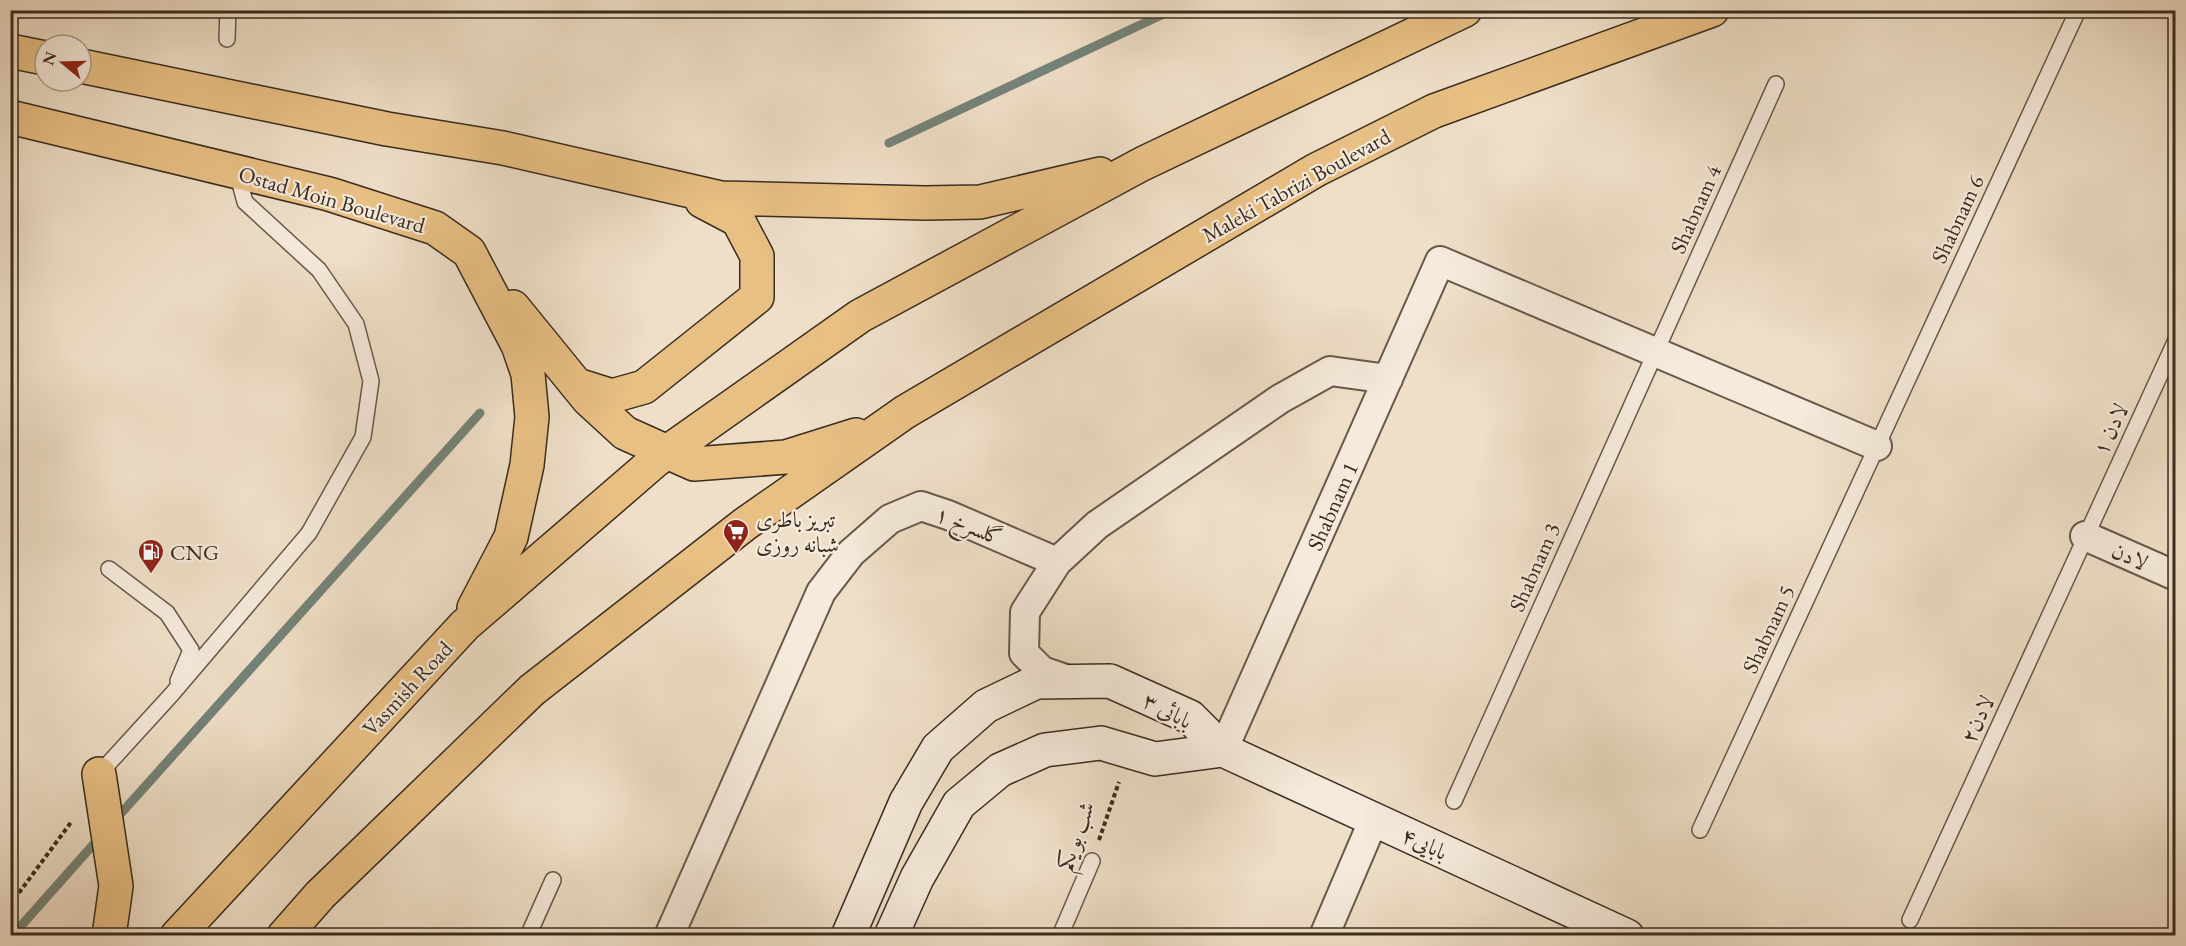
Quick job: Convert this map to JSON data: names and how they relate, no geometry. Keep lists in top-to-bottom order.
{
  "streets": {
    "main road": [
      "Maleki Tabrizi Boulevard",
      "Ostad Moin Boulevard",
      "Vasmish Road",
      "بابائی ۳",
      "بابایی۴"
    ],
    "street": ["Shabnam 1", "گلسرخ ۱", "لادن"],
    "lane": [
      "Shabnam 4",
      "Shabnam 6",
      "لادن ۱",
      "Shabnam 3",
      "Shabnam 5",
      "لادن۲",
      "شب بو یکم"
    ]
  },
  "crossings": [
    ["Ostad Moin Boulevard", "Vasmish Road"],
    ["Shabnam 4", "Shabnam 1"],
    ["Shabnam 4", "Shabnam 3"],
    ["Shabnam 6", "Shabnam 5"],
    ["لادن ۱", "لادن"],
    ["لادن ۱", "لادن۲"],
    ["Shabnam 1", "Shabnam 3"],
    ["Shabnam 1", "بابائی ۳"],
    ["Shabnam 1", "بابایی۴"],
    ["لادن", "لادن۲"],
    ["بابائی ۳", "شب بو یکم"],
    ["بابائی ۳", "بابایی۴"]
  ],
  "places": {
    "supermarket": ["تبریز باطری شبانه روزی"],
    "fuel station": ["CNG"]
  },
  "north": "left"
}
